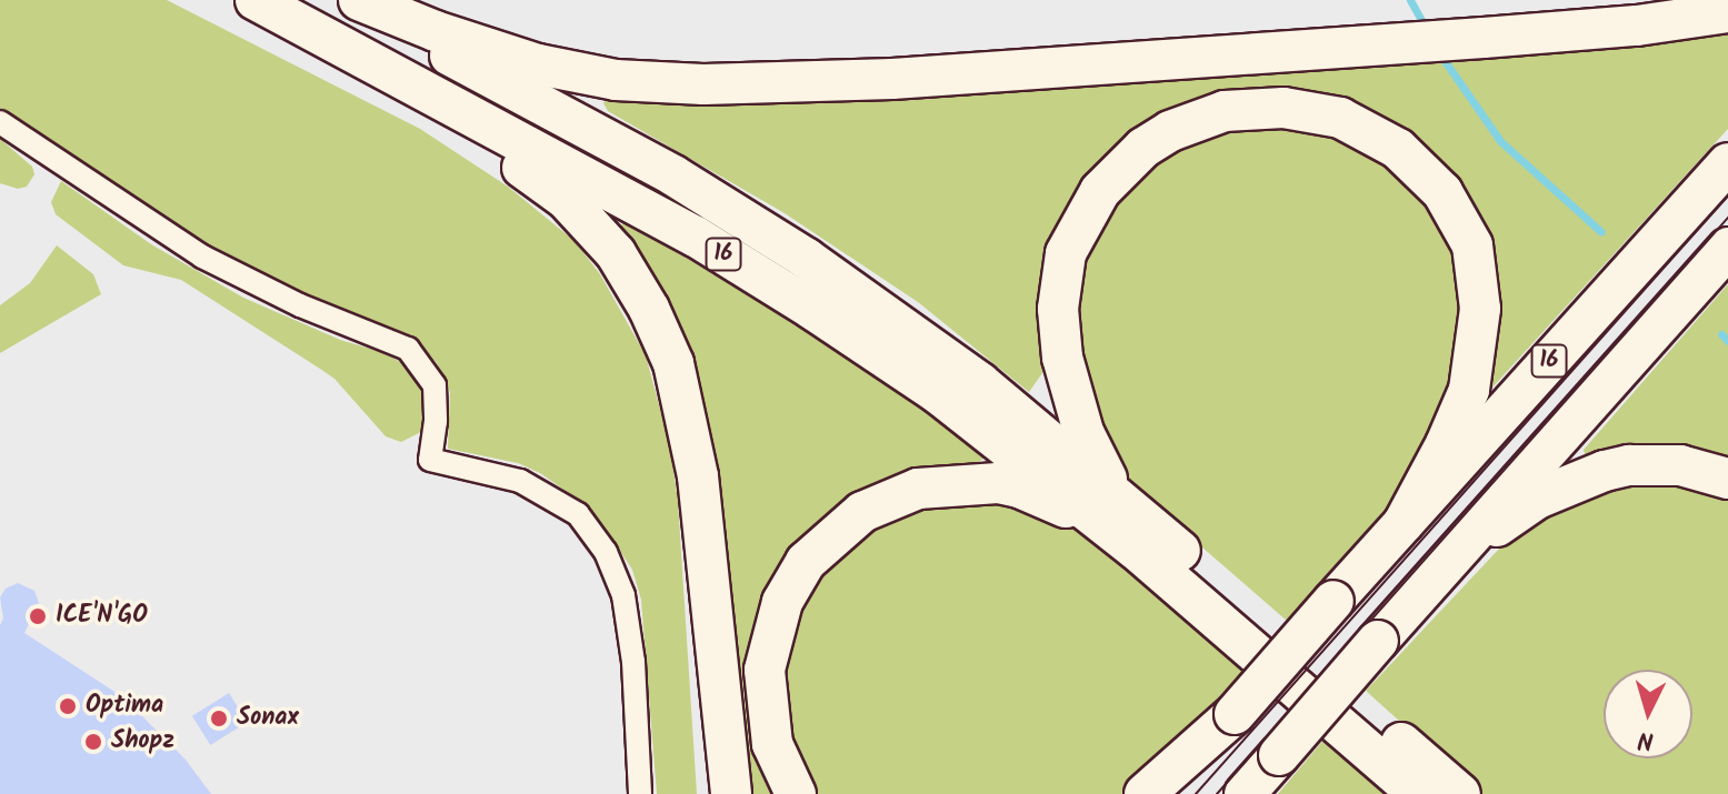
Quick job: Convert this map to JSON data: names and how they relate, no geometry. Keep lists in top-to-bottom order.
{
  "streets": {
    "highway": ["16"]
  },
  "places": [
    "ICE'N'GO",
    "Optima",
    "Sonax",
    "Shopz"
  ],
  "north": "bottom"
}
